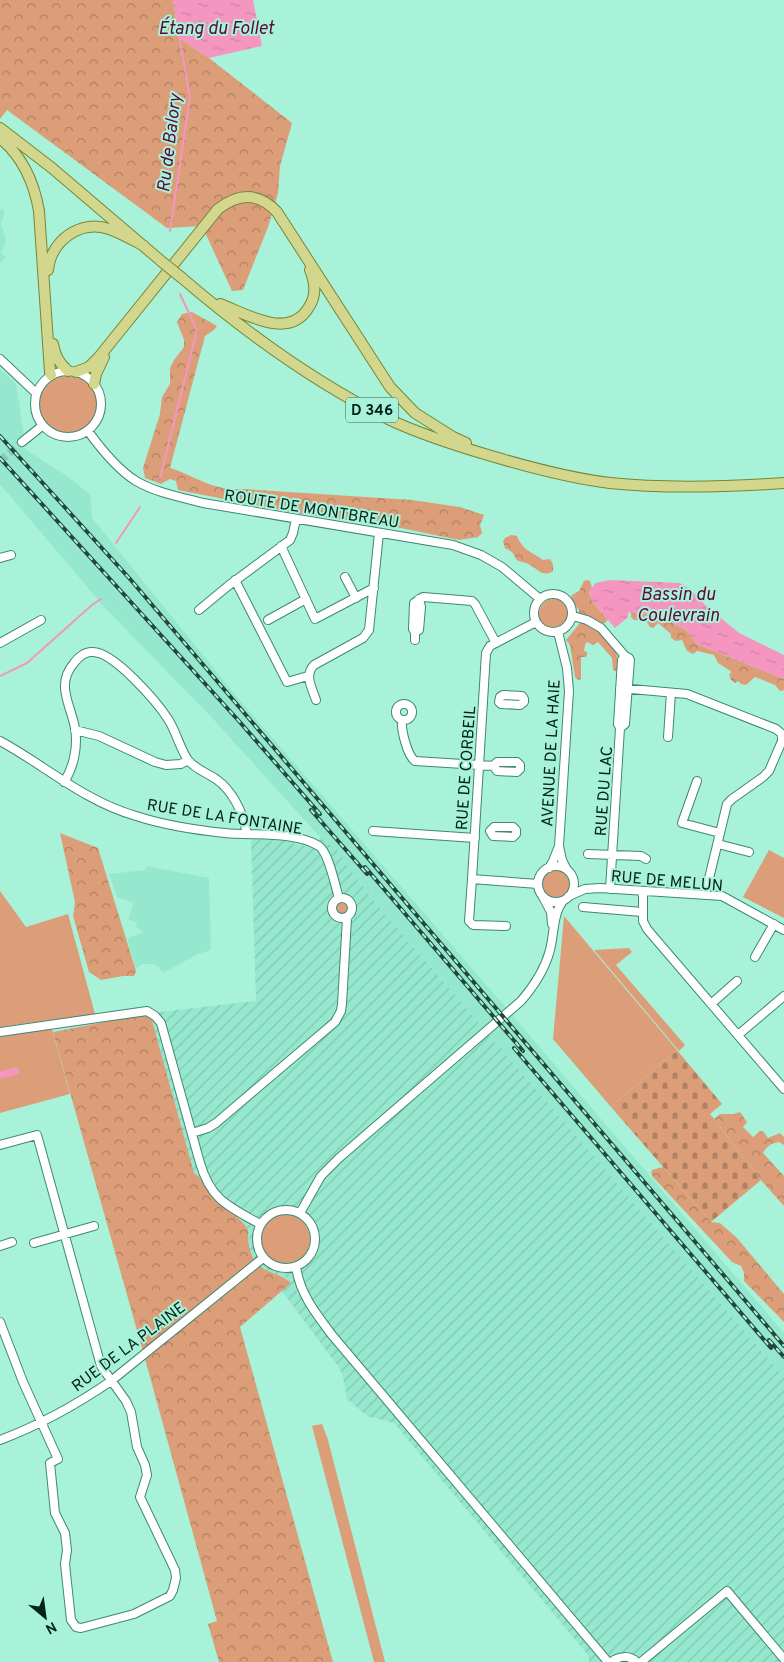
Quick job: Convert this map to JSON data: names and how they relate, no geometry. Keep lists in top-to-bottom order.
{
  "streets": {
    "main road": ["D 346"],
    "street": [
      "ROUTE DE MONTBREAU",
      "AVENUE DE LA HAIE",
      "RUE DE CORBEIL",
      "RUE DU LAC",
      "RUE DE LA FONTAINE",
      "RUE DE MELUN",
      "RUE DE LA PLAINE"
    ]
  },
  "crossings": [
    ["ROUTE DE MONTBREAU", "AVENUE DE LA HAIE"],
    ["ROUTE DE MONTBREAU", "RUE DU LAC"],
    ["AVENUE DE LA HAIE", "RUE DU LAC"],
    ["AVENUE DE LA HAIE", "RUE DE MELUN"],
    ["RUE DU LAC", "RUE DE MELUN"]
  ],
  "water": ["Étang du Follet", "Ru de Balory", "Bassin du Coulevrain"],
  "north": "bottom right"
}
